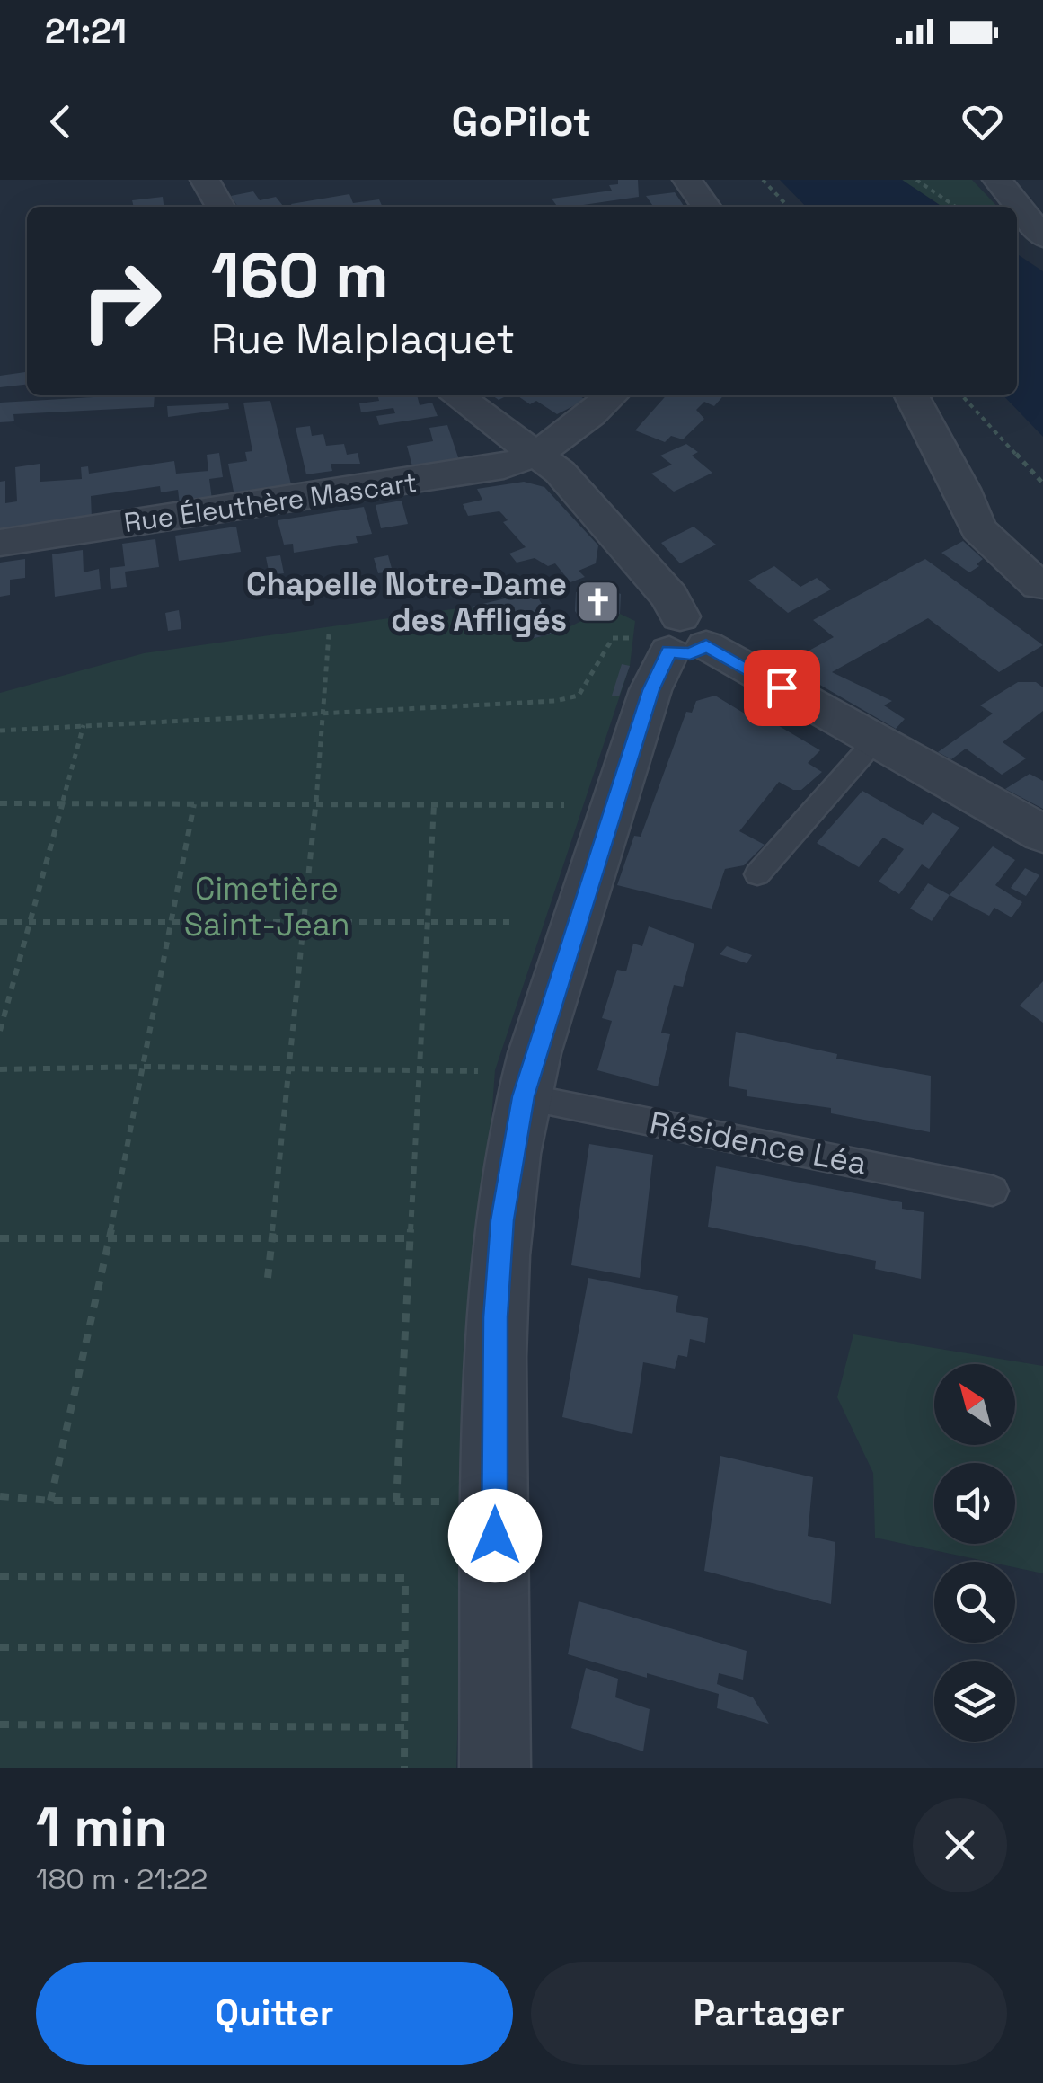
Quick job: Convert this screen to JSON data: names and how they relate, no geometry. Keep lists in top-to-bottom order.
{
  "streets": {
    "street": ["Rue Éleuthère Mascart"],
    "lane": ["Résidence Léa"]
  },
  "parks": ["Cimetière Saint-Jean"],
  "places": {
    "church": ["Chapelle Notre-Dame des Affligés"]
  },
  "north": "top left",
  "page": {
    "status": "21:21",
    "header": "GoPilot",
    "turn": ["160 m", "Rue Malplaquet"],
    "heading": ["1 min", "180 m · 21:22"],
    "buttons": ["Quitter", "Partager"]
  }
}
